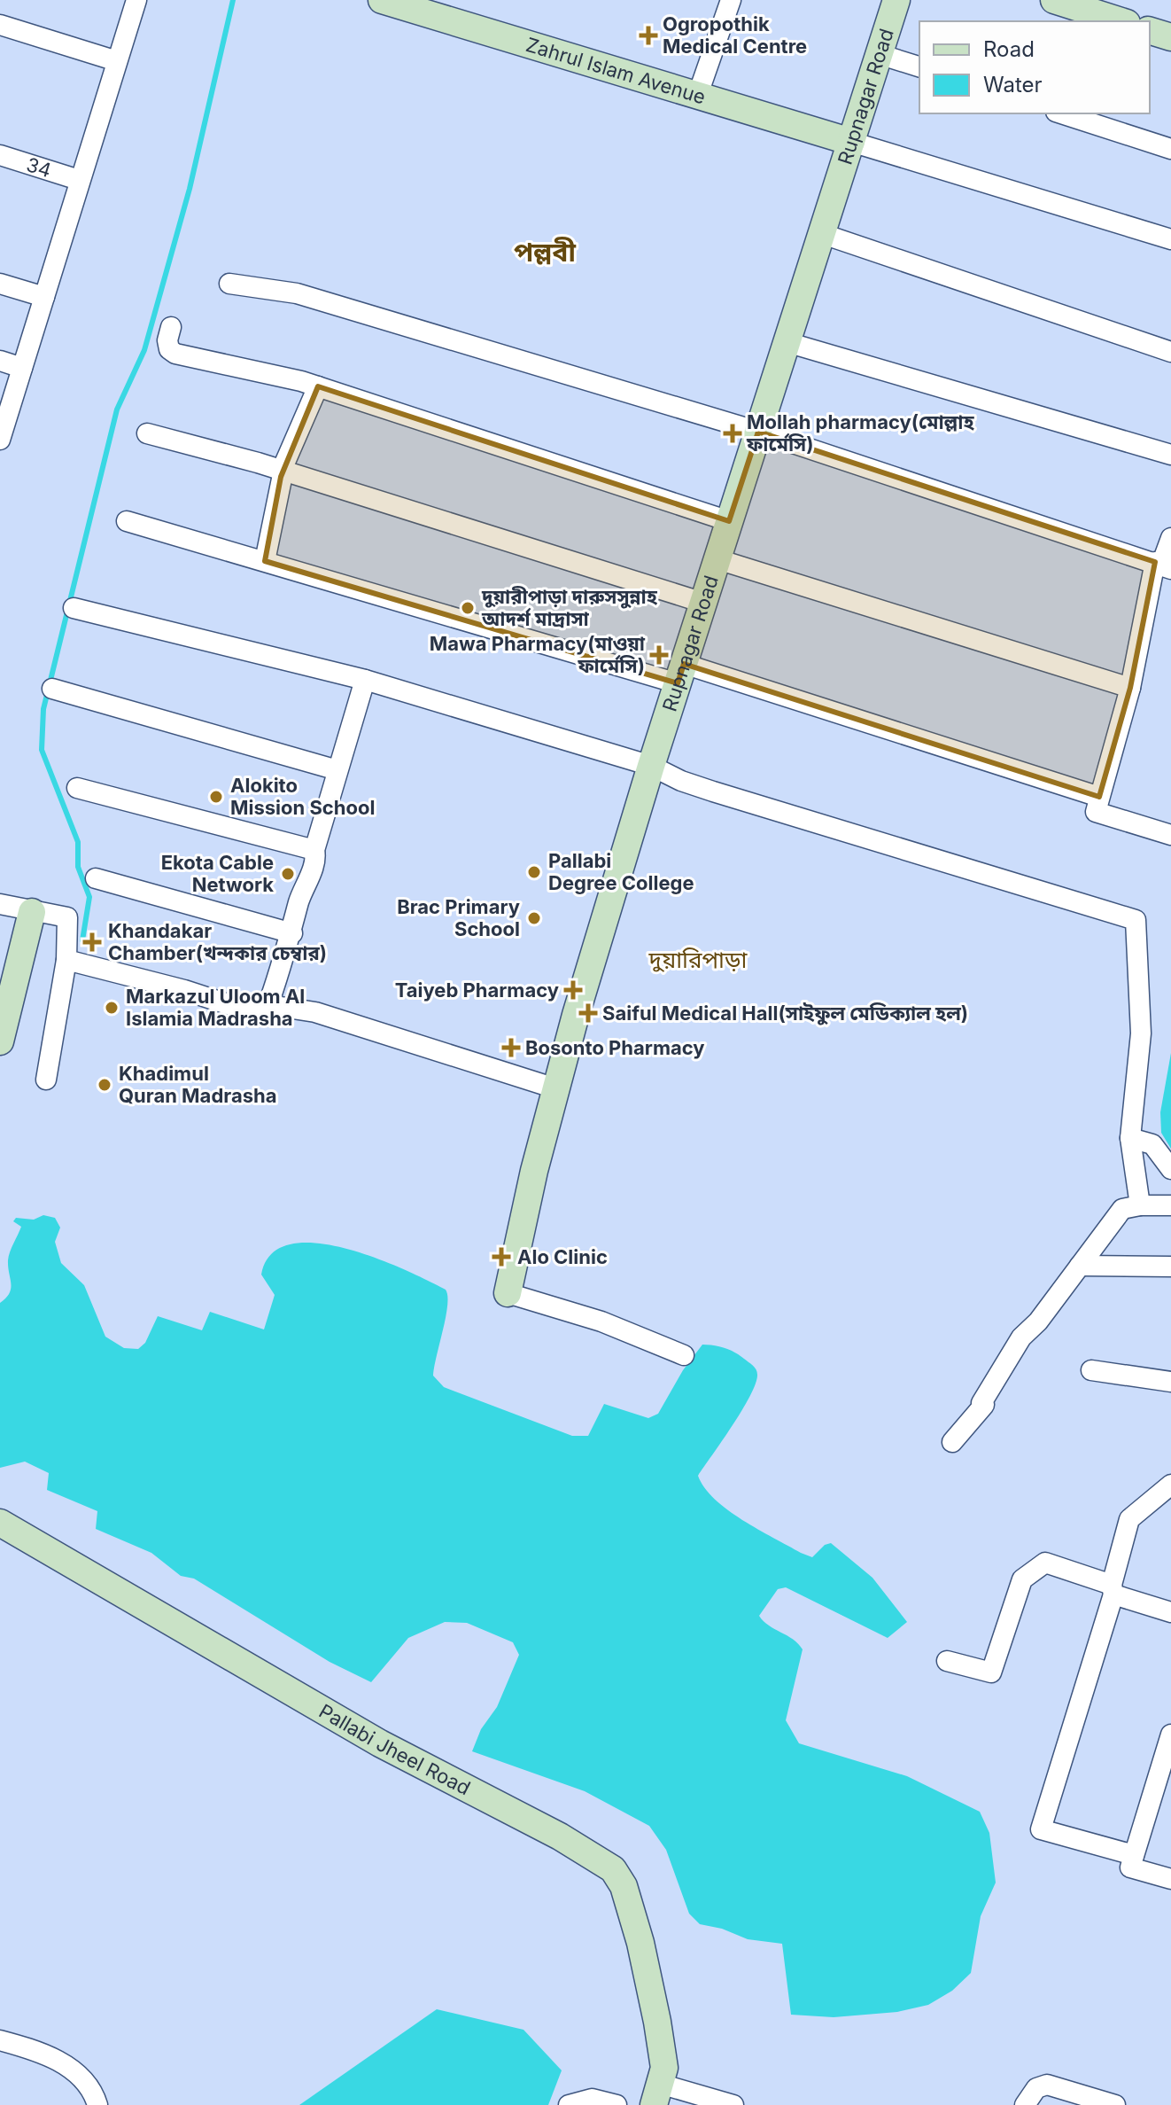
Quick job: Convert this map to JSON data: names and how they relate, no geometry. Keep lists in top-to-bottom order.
{
  "streets": {
    "street": [
      "Zahrul Islam Avenue",
      "Rupnagar Road",
      "34",
      "Pallabi Jheel Road"
    ]
  },
  "crossings": [
    ["Zahrul Islam Avenue", "Rupnagar Road"]
  ],
  "districts": ["পল্লবী", "দুয়ারিপাড়া"],
  "places": {
    "health": [
      "Ogropothik Medical Centre",
      "Mollah pharmacy(মোল্লাহ ফার্মেসি)",
      "Mawa Pharmacy(মাওয়া ফার্মেসি)",
      "Khandakar Chamber(খন্দকার চেম্বার)",
      "Taiyeb Pharmacy",
      "Saiful Medical Hall(সাইফুল মেডিক্যাল হল)",
      "Bosonto Pharmacy",
      "Alo Clinic"
    ],
    "other": [
      "দুয়ারীপাড়া দারুসসুন্নাহ আদর্শ মাদ্রাসা",
      "Alokito Mission School",
      "Pallabi Degree College",
      "Ekota Cable Network",
      "Brac Primary School",
      "Markazul Uloom Al Islamia Madrasha",
      "Khadimul Quran Madrasha"
    ]
  },
  "legend": ["Road", "Water"]
}
